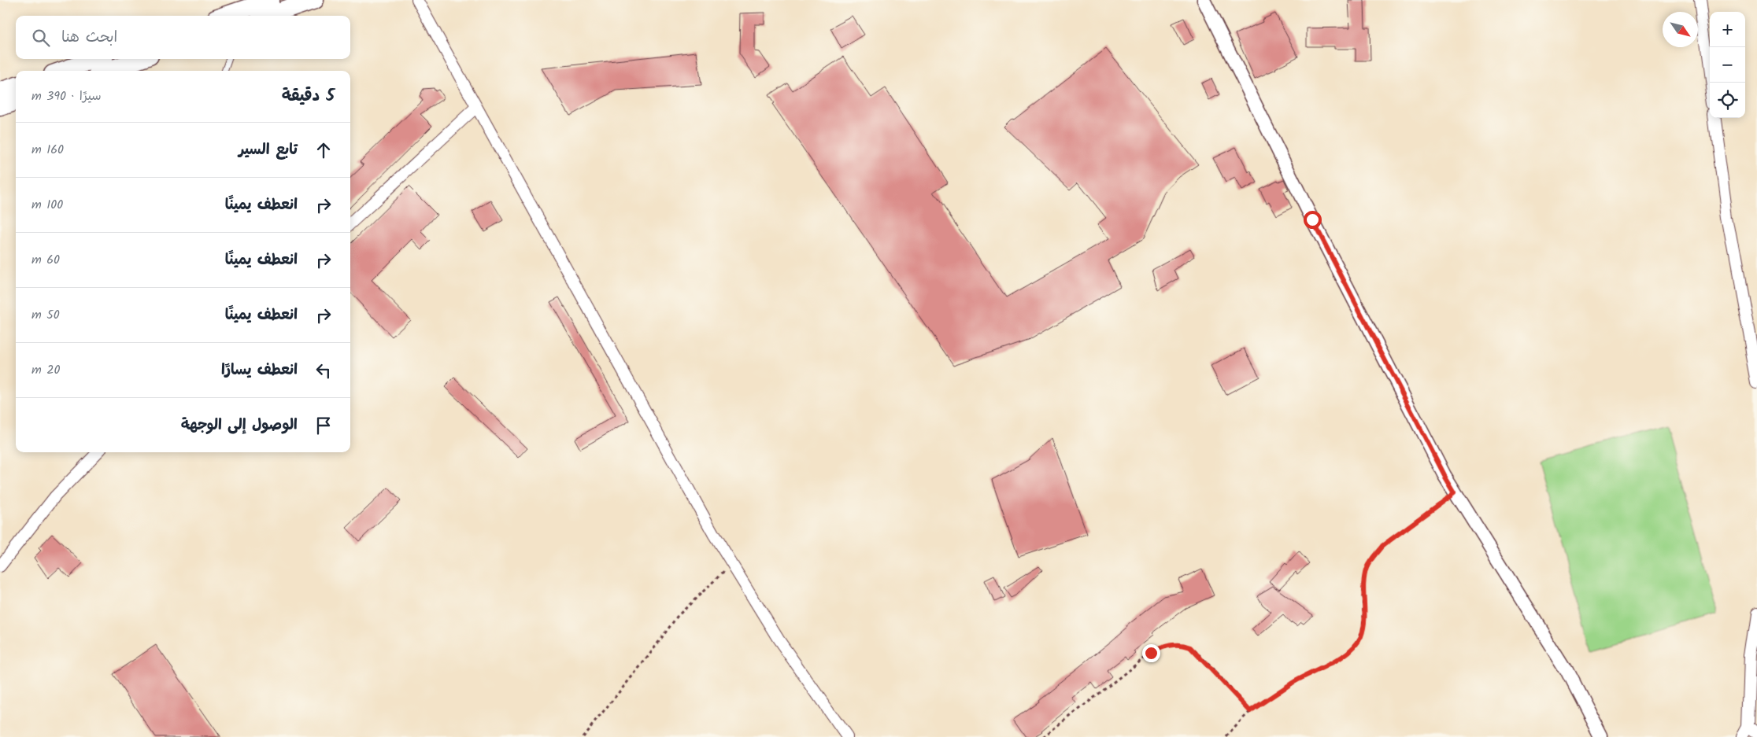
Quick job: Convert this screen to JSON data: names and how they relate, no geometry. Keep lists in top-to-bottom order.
{
  "north": "bottom right",
  "page": {
    "map_buttons": ["+", "−"],
    "search": "ابحث هنا",
    "heading": ["5 دقيقة", "سيرًا · 390 m"],
    "list": [
      ["تابع السير", "160 m"],
      ["انعطف يمينًا", "100 m"],
      ["انعطف يمينًا", "60 m"],
      ["انعطف يمينًا", "50 m"],
      ["انعطف يسارًا", "20 m"],
      "الوصول إلى الوجهة"
    ]
  }
}
